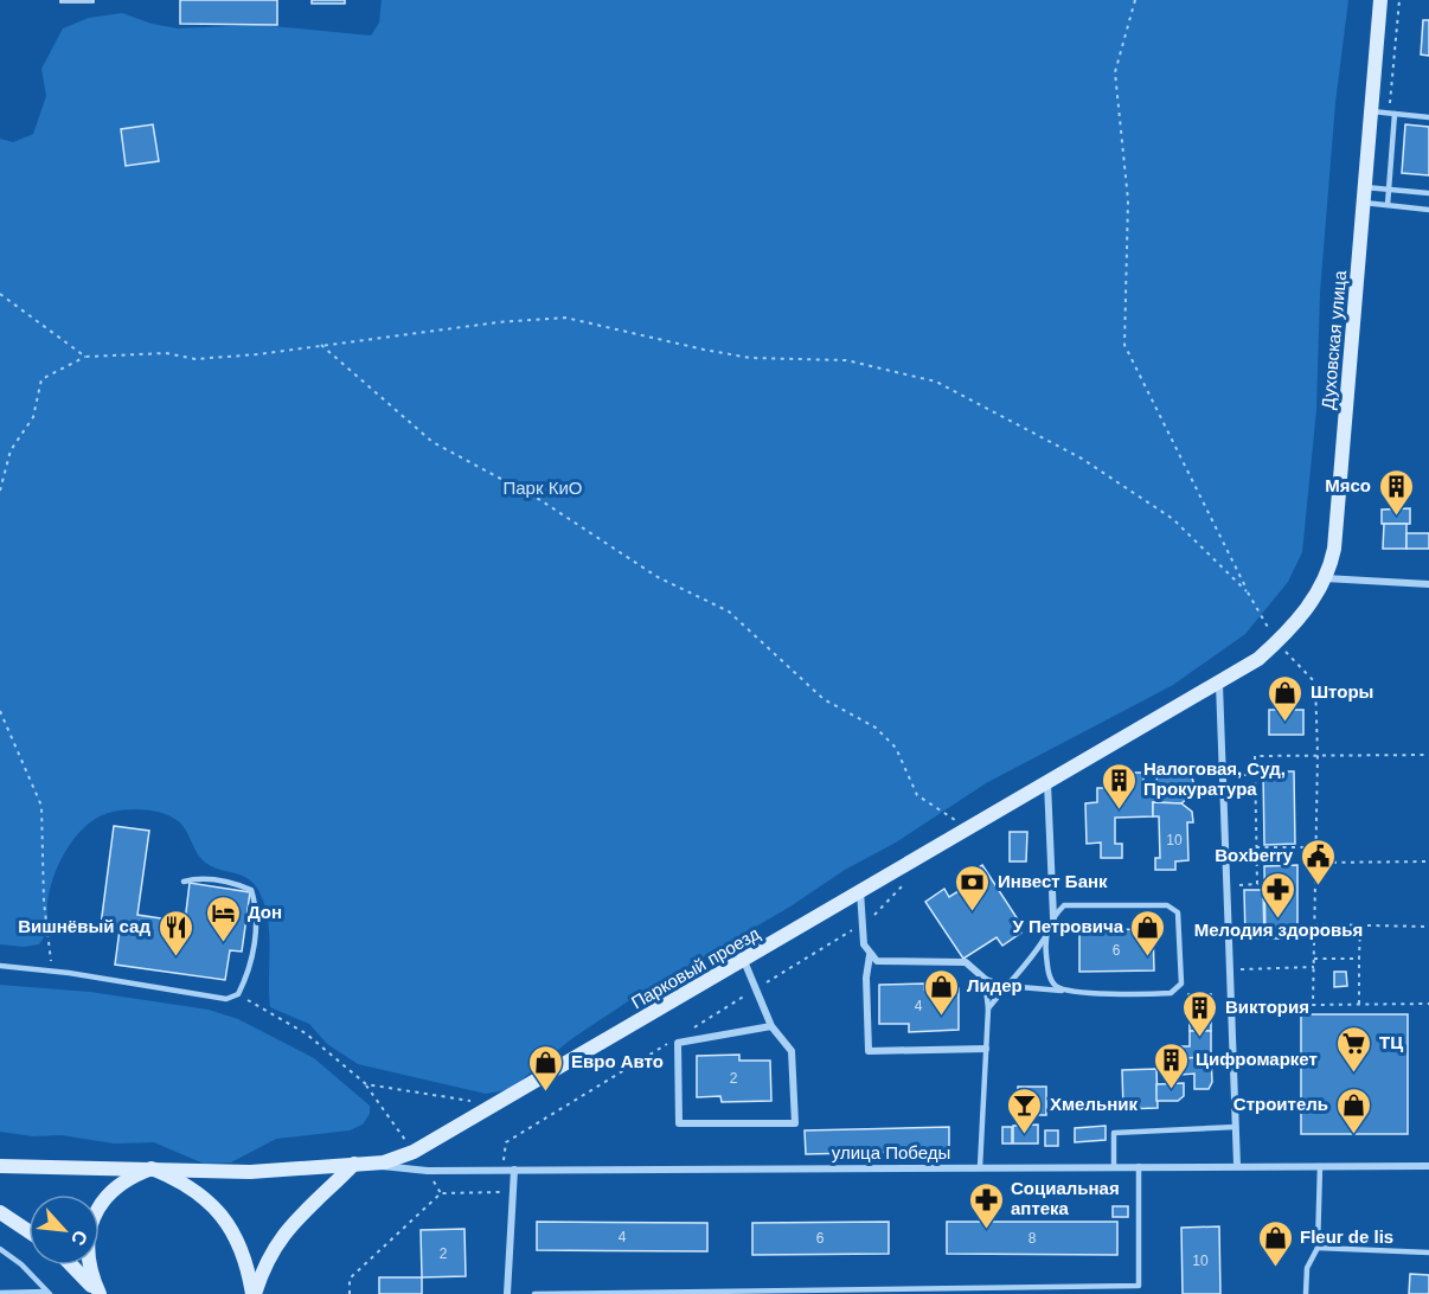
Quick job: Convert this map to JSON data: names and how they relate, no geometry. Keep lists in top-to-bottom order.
{
  "streets": {
    "street": ["Духовская улица", "Парковый проезд", "улица Победы"]
  },
  "crossings": [
    ["Духовская улица", "Парковый проезд"],
    ["Парковый проезд", "улица Победы"]
  ],
  "parks": ["Парк КиО"],
  "places": {
    "building": [
      "Мясо",
      "Налоговая, Суд, Прокуратура",
      "Виктория",
      "Цифромаркет"
    ],
    "shop": [
      "Шторы",
      "У Петровича",
      "Лидер",
      "Евро Авто",
      "Строитель",
      "Fleur de lis"
    ],
    "public building": ["Boxberry"],
    "bank": ["Инвест Банк"],
    "pharmacy": ["Мелодия здоровья", "Социальная аптека"],
    "hotel": ["Дон"],
    "restaurant": ["Вишнёвый сад"],
    "supermarket": ["ТЦ"],
    "bar": ["Хмельник"]
  },
  "house_numbers": [
    "10",
    "6",
    "4",
    "2",
    "4",
    "6",
    "8",
    "2",
    "10"
  ],
  "north": "bottom right"
}
